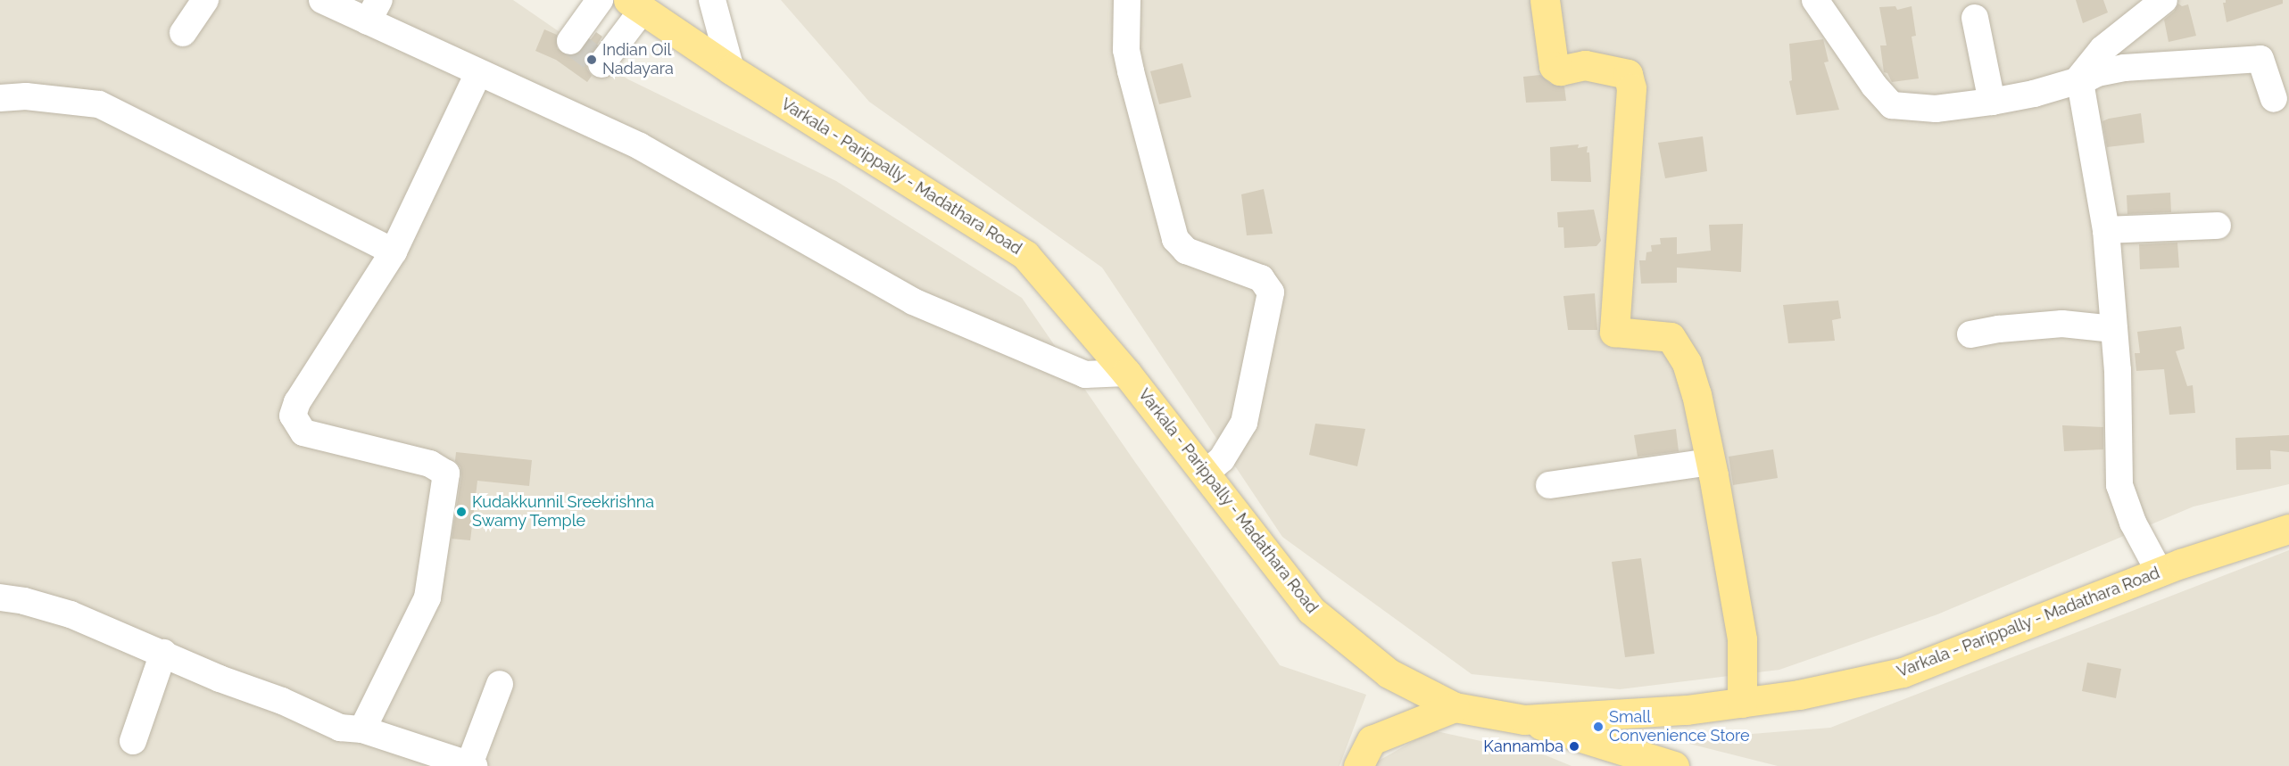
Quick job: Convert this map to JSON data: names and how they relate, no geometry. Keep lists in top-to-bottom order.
{
  "streets": {
    "main road": ["Varkala - Parippally - Madathara Road"]
  },
  "places": [
    "Indian Oil Nadayara",
    "Kudakkunnil Sreekrishna Swamy Temple",
    "Small Convenience Store",
    "Kannamba"
  ]
}
